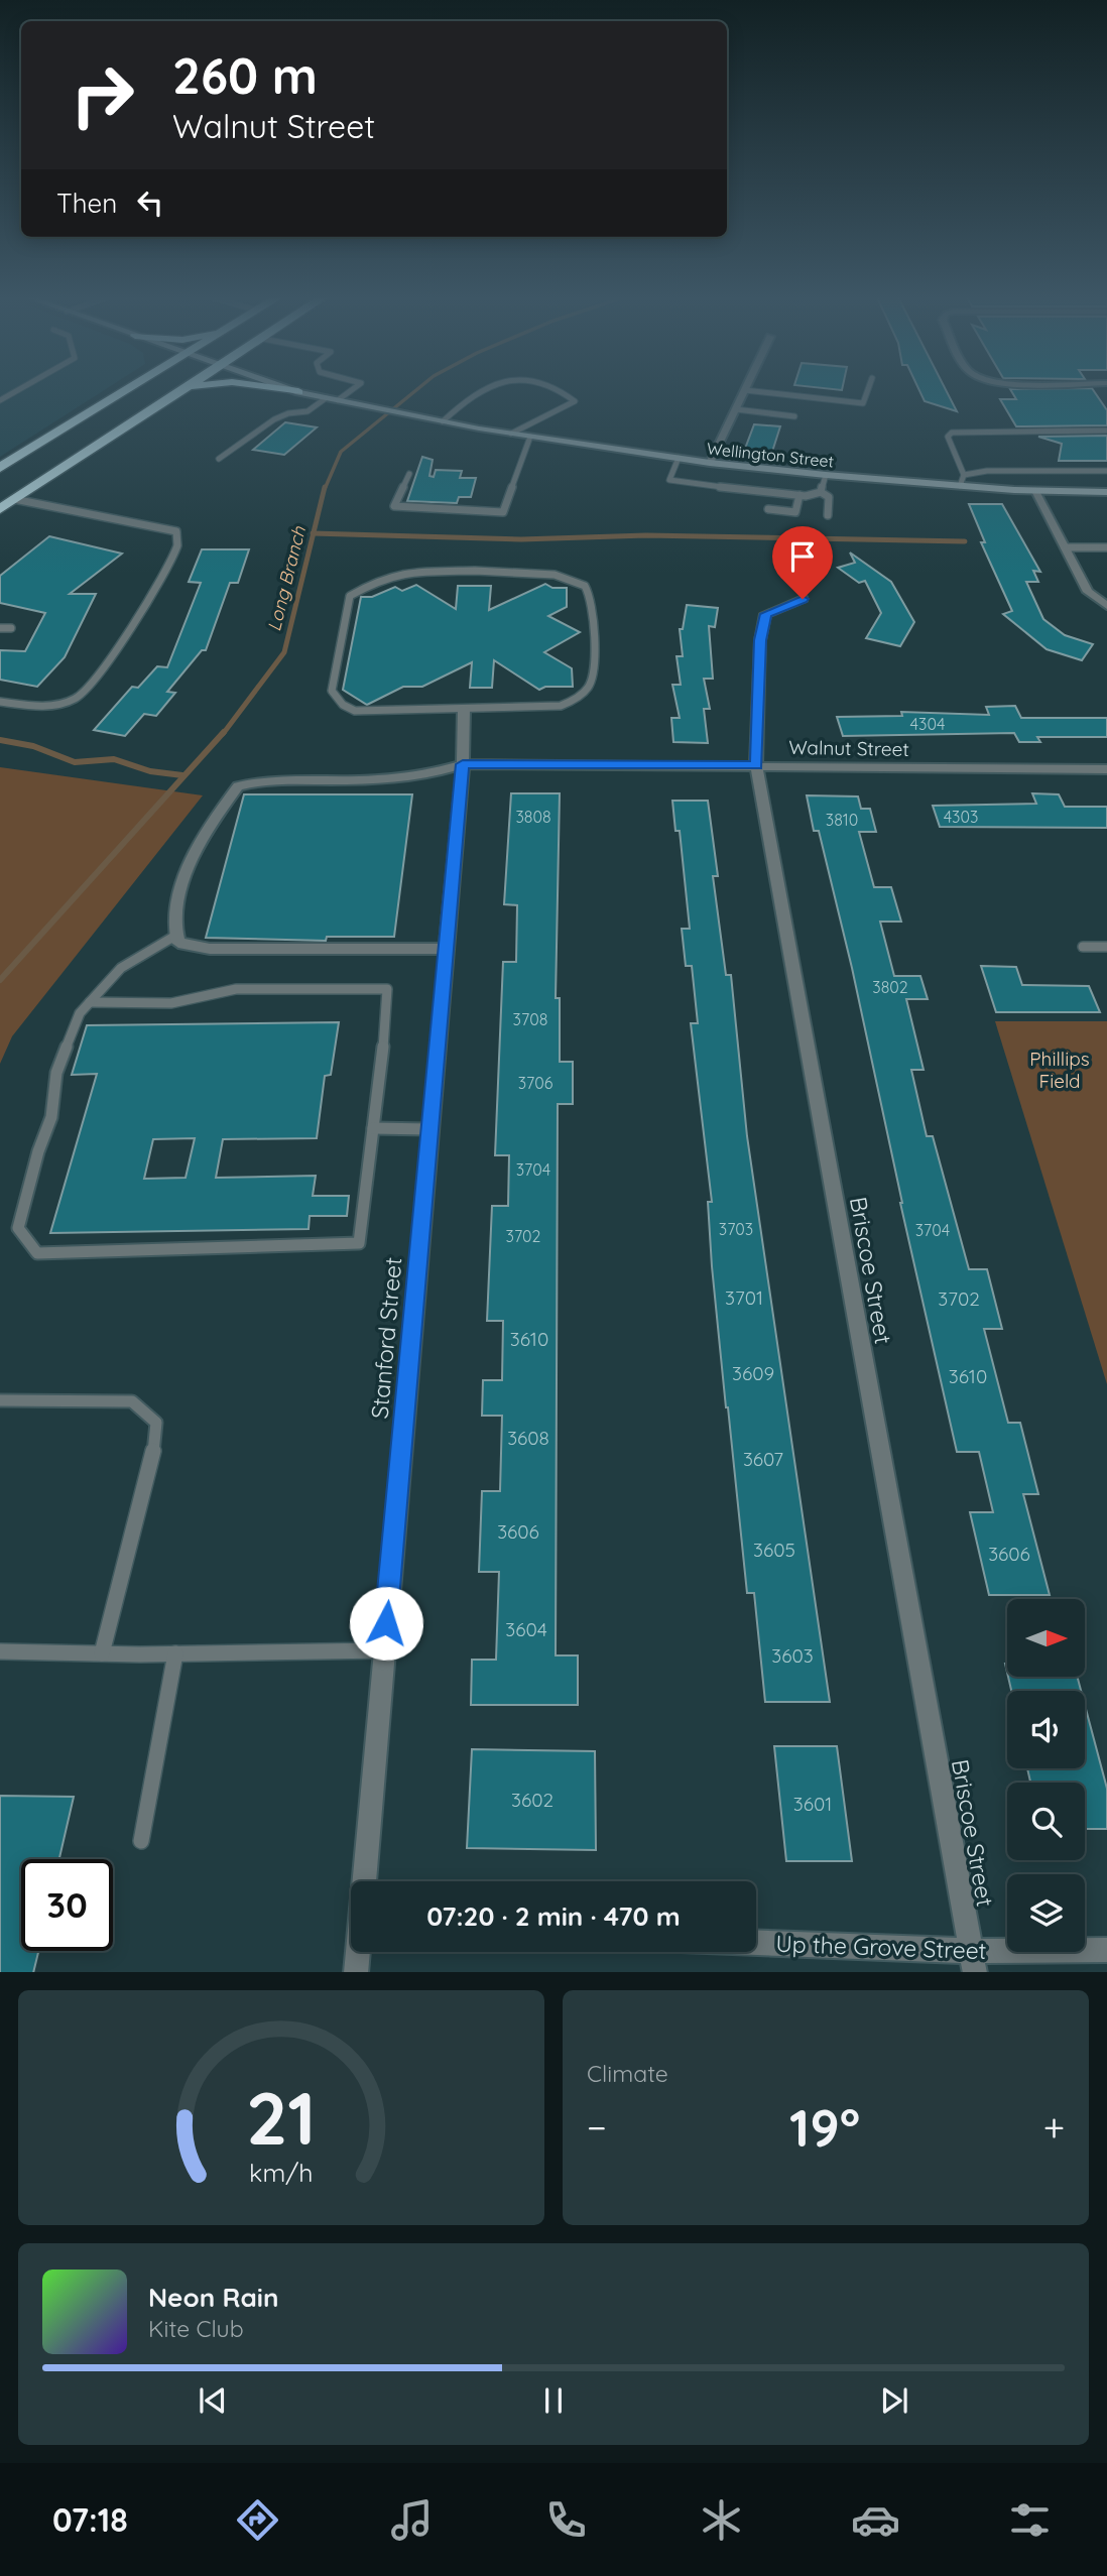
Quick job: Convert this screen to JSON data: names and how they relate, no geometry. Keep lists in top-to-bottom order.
{
  "streets": {
    "street": [
      "Wellington Street",
      "Walnut Street",
      "Briscoe Street",
      "Stanford Street",
      "Up the Grove Street"
    ]
  },
  "crossings": [
    ["Walnut Street", "Briscoe Street"],
    ["Walnut Street", "Stanford Street"],
    ["Briscoe Street", "Up the Grove Street"]
  ],
  "water": ["Long Branch"],
  "parks": ["Phillips Field"],
  "house_numbers": [
    "4304",
    "3808",
    "4303",
    "3810",
    "3802",
    "3708",
    "3706",
    "3704",
    "3703",
    "3704",
    "3702",
    "3701",
    "3702",
    "3610",
    "3609",
    "3610",
    "3608",
    "3607",
    "3606",
    "3605",
    "3606",
    "3604",
    "3603",
    "3602",
    "3601"
  ],
  "north": "right",
  "page": {
    "turn": ["260 m", "Walnut Street"],
    "then": "Then",
    "limit": "30",
    "trip": "07:20 · 2 min · 470 m",
    "tile": "Climate",
    "heat": ["−", "19°", "+"],
    "song": ["Neon Rain", "Kite Club"],
    "tabs": "07:18",
    "gauge": ["21", "km/h"]
  }
}
